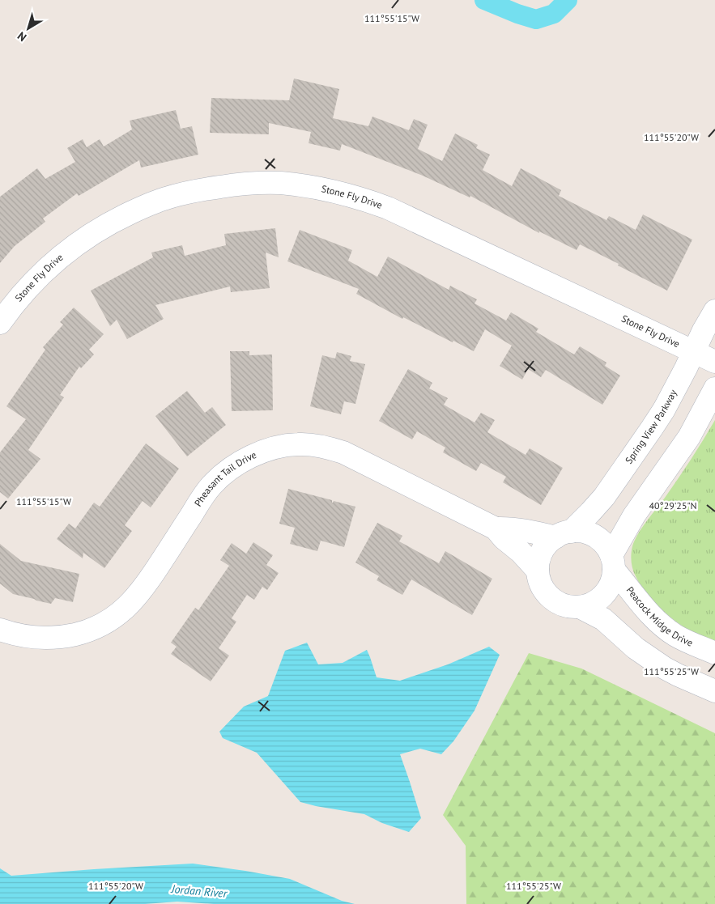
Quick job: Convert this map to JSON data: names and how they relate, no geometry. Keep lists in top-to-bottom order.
{
  "streets": {
    "street": [
      "Stone Fly Drive",
      "Spring View Parkway",
      "Pheasant Tail Drive",
      "Peacock Midge Drive"
    ]
  },
  "crossings": [
    ["Stone Fly Drive", "Spring View Parkway"],
    ["Spring View Parkway", "Pheasant Tail Drive"],
    ["Spring View Parkway", "Peacock Midge Drive"],
    ["Pheasant Tail Drive", "Peacock Midge Drive"]
  ],
  "water": ["Jordan River"],
  "north": "bottom left",
  "coordinates": [
    "111°55'15\"W",
    "111°55'20\"W",
    "40°29'25\"N",
    "111°55'25\"W"
  ]
}
